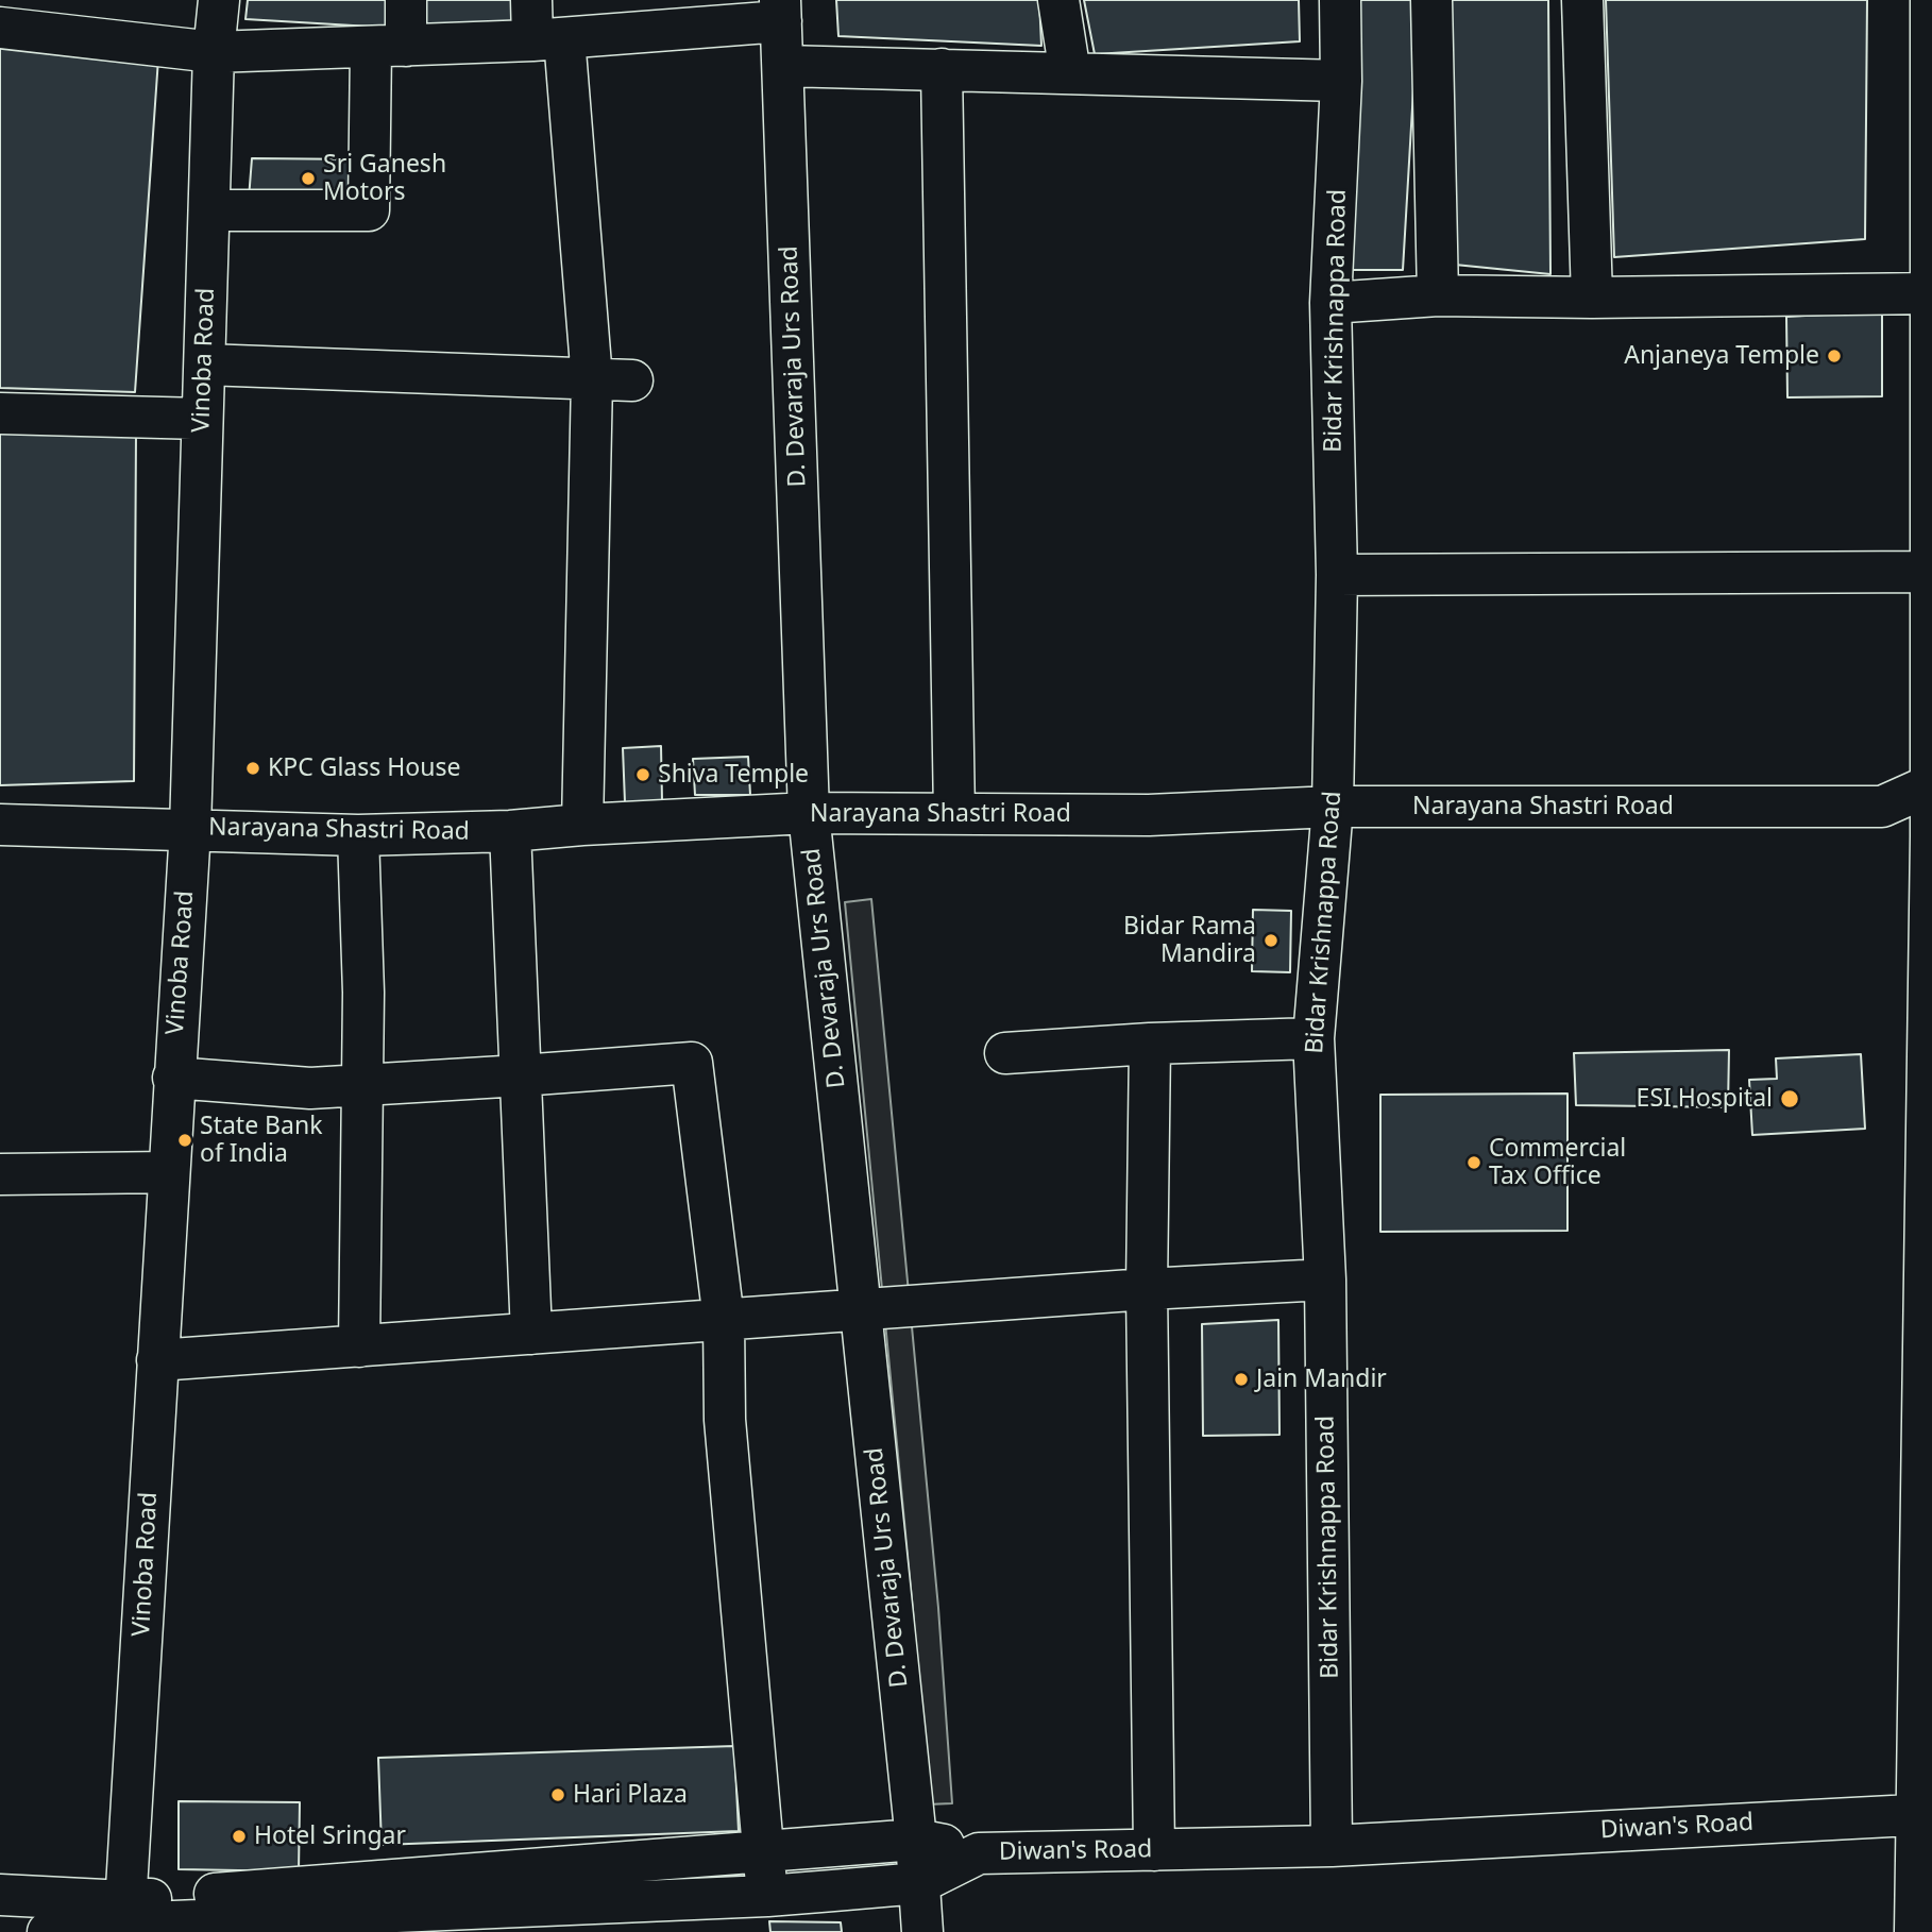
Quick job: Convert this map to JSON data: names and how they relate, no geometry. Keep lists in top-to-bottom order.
{
  "streets": {
    "street": [
      "Bidar Krishnappa Road",
      "Vinoba Road",
      "D. Devaraja Urs Road",
      "Narayana Shastri Road",
      "Diwan's Road"
    ]
  },
  "crossings": [
    ["Bidar Krishnappa Road", "Narayana Shastri Road"],
    ["Bidar Krishnappa Road", "Diwan's Road"],
    ["Vinoba Road", "Narayana Shastri Road"],
    ["Vinoba Road", "Diwan's Road"],
    ["D. Devaraja Urs Road", "Narayana Shastri Road"],
    ["D. Devaraja Urs Road", "Diwan's Road"]
  ],
  "places": [
    "Sri Ganesh Motors",
    "Anjaneya Temple",
    "KPC Glass House",
    "Shiva Temple",
    "Bidar Rama Mandira",
    "ESI Hospital",
    "State Bank of India",
    "Commercial Tax Office",
    "Jain Mandir",
    "Hari Plaza",
    "Hotel Sringar"
  ]
}
